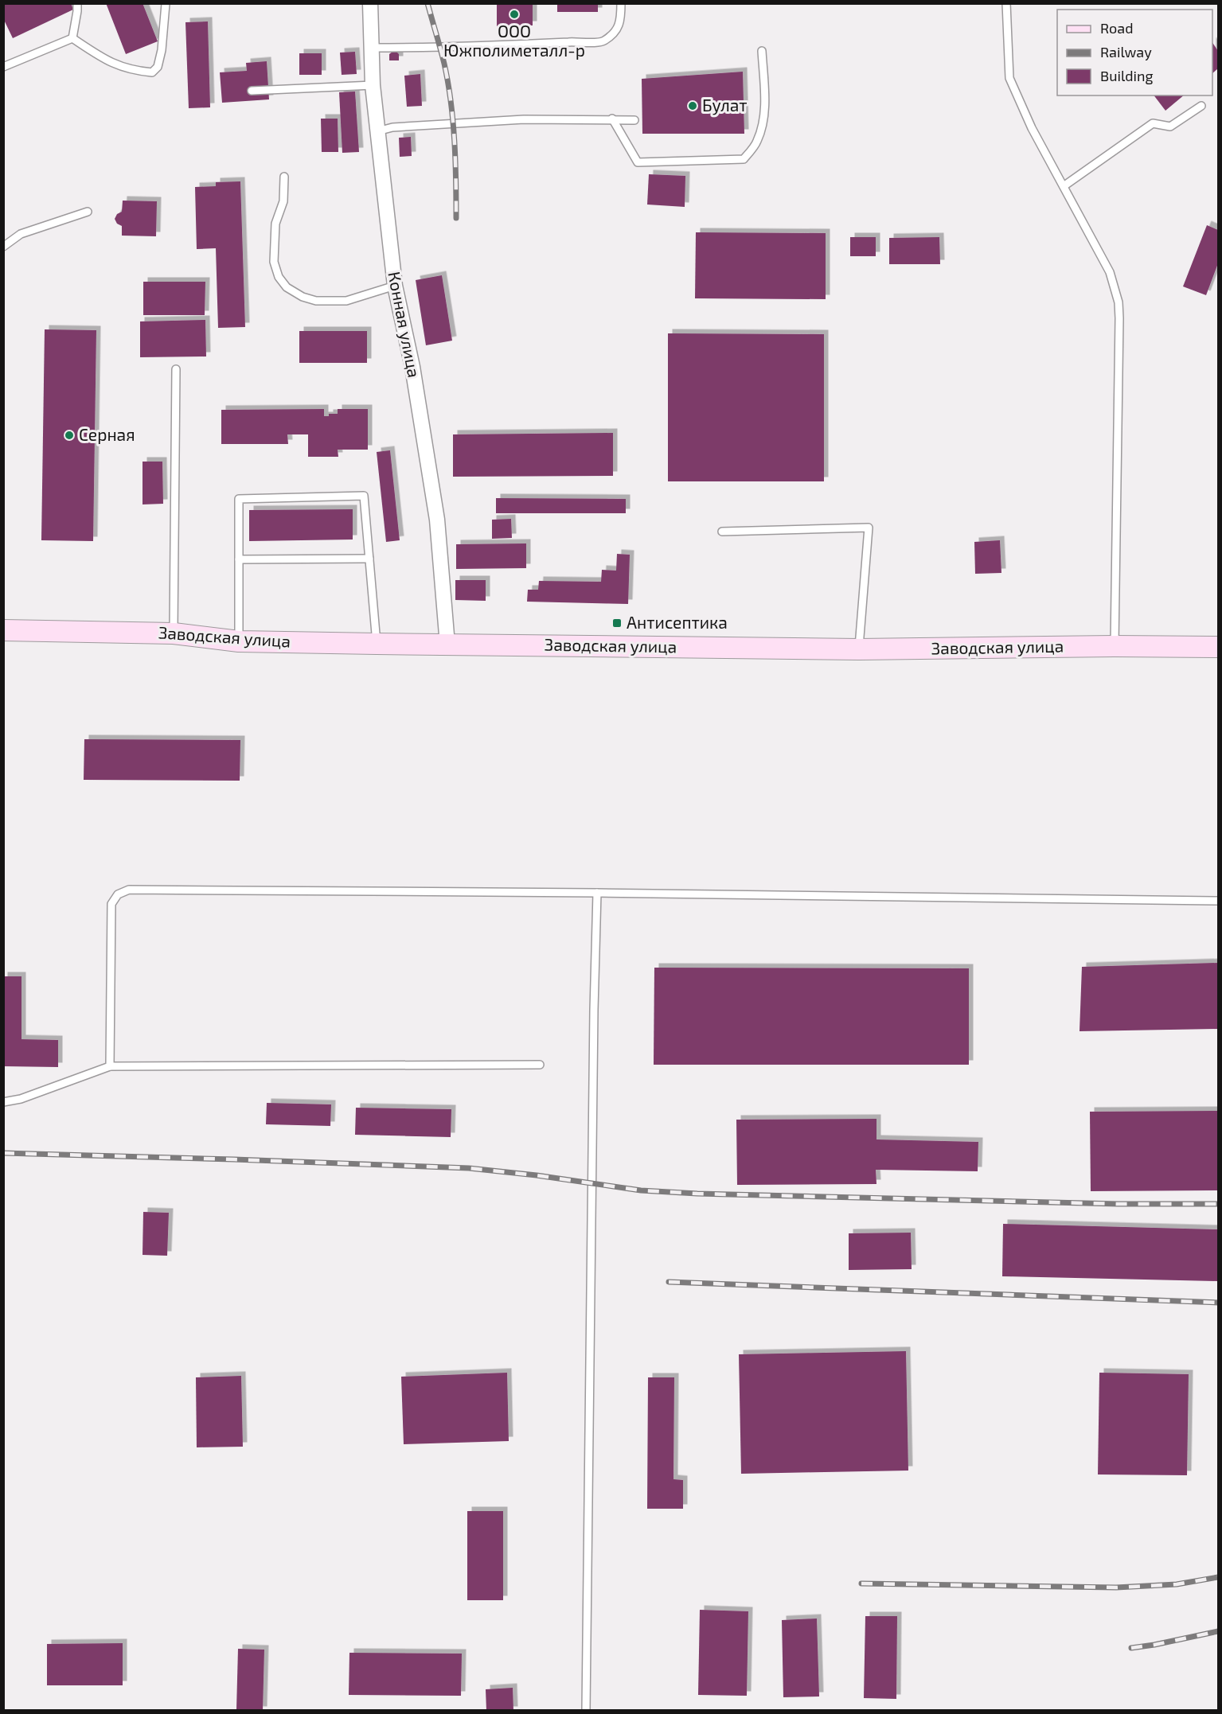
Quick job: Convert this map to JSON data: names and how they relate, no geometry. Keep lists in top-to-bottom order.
{
  "streets": {
    "street": ["Конная улица", "Заводская улица"]
  },
  "crossings": [
    ["Конная улица", "Заводская улица"]
  ],
  "places": {
    "other": ["ООО Южполиметалл-р", "Булат", "Серная"],
    "transit": ["Антисептика"]
  },
  "legend": ["Road", "Railway", "Building"]
}
